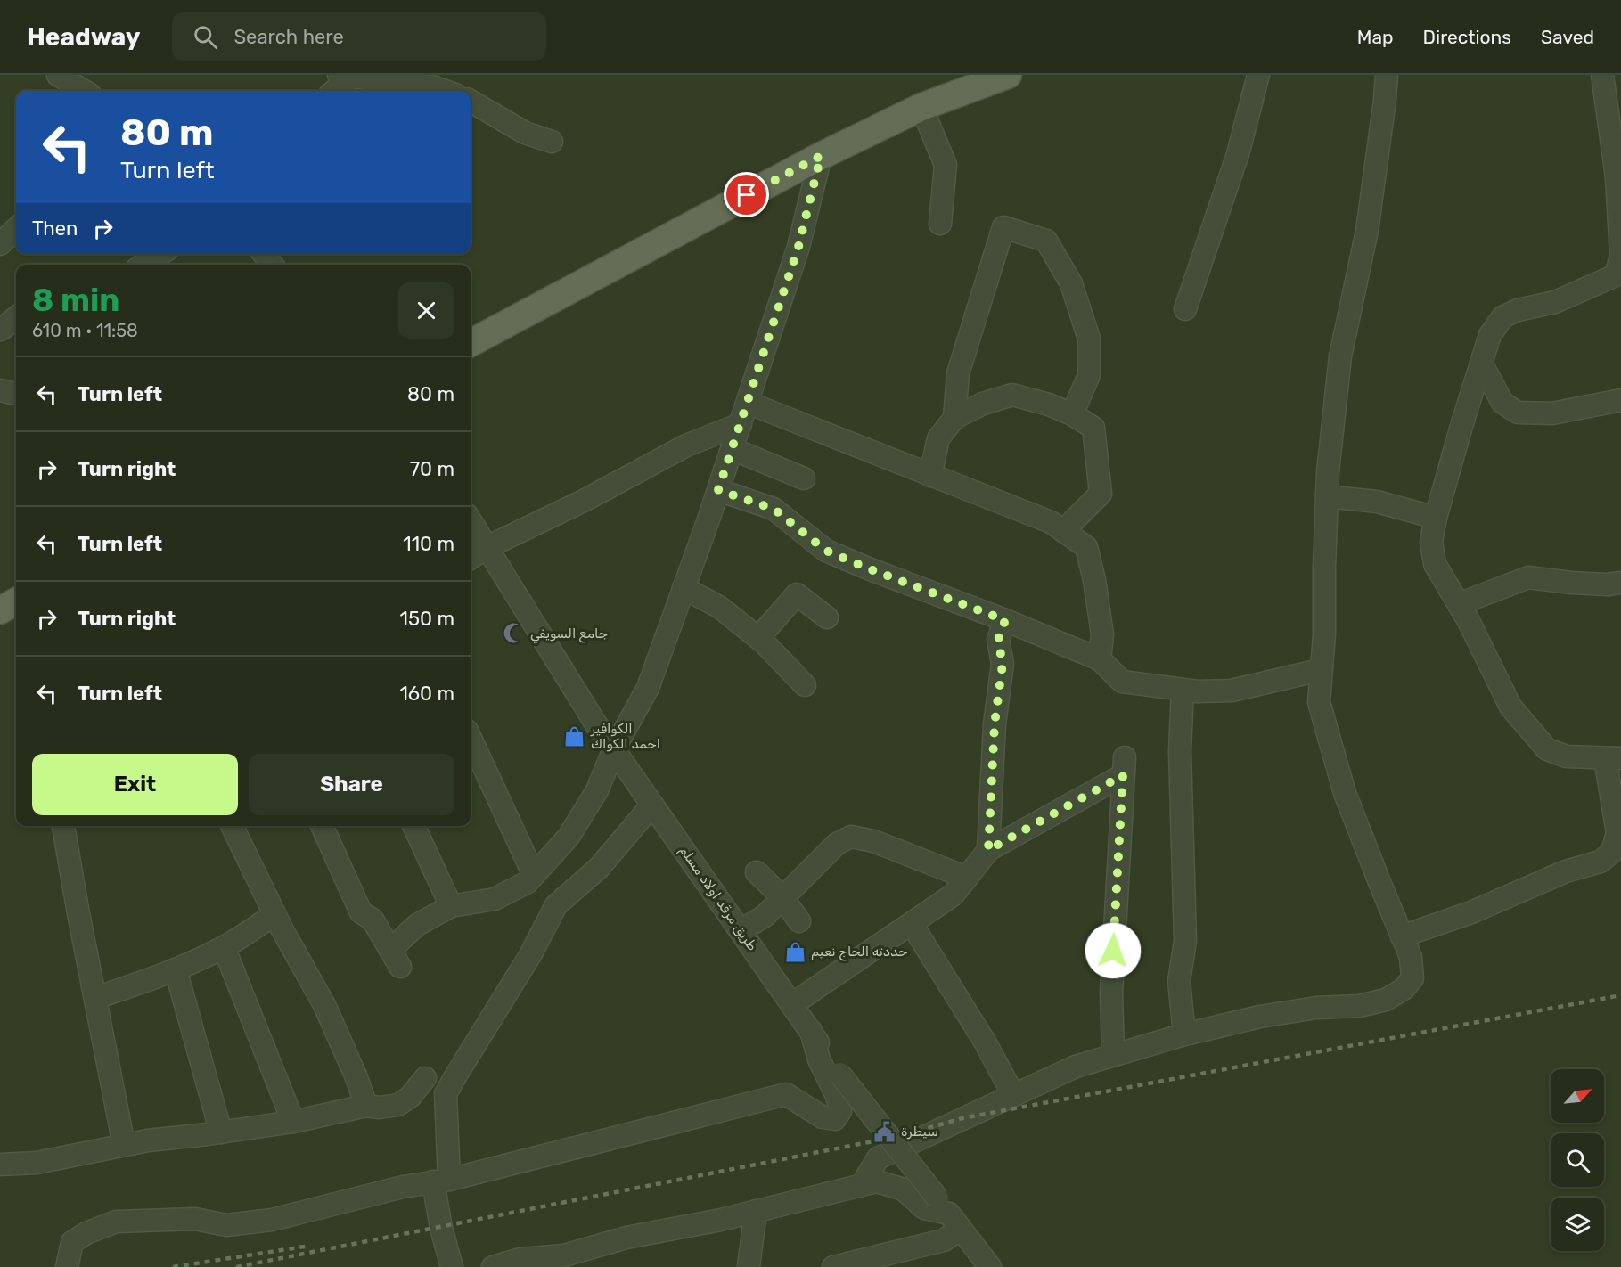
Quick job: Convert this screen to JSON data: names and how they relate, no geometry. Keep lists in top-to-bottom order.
{
  "streets": {
    "street": ["طريق مرقد اولاد مسلم"]
  },
  "places": {
    "mosque": ["جامع السويفي"],
    "shop": ["الكوافير احمد الكواك", "حددته الحاج نعيم"],
    "public building": ["سيطرة"]
  },
  "north": "top right",
  "page": {
    "header": "Headway",
    "search": "Search here",
    "nav": ["Map", "Directions", "Saved"],
    "turn": ["80 m", "Turn left"],
    "then": "Then",
    "heading": ["8 min", "610 m · 11:58"],
    "list": [
      {
        "name": "Turn left",
        "value": "80 m"
      },
      {
        "name": "Turn right",
        "value": "70 m"
      },
      {
        "name": "Turn left",
        "value": "110 m"
      },
      {
        "name": "Turn right",
        "value": "150 m"
      },
      {
        "name": "Turn left",
        "value": "160 m"
      }
    ],
    "buttons": ["Exit", "Share"]
  }
}
